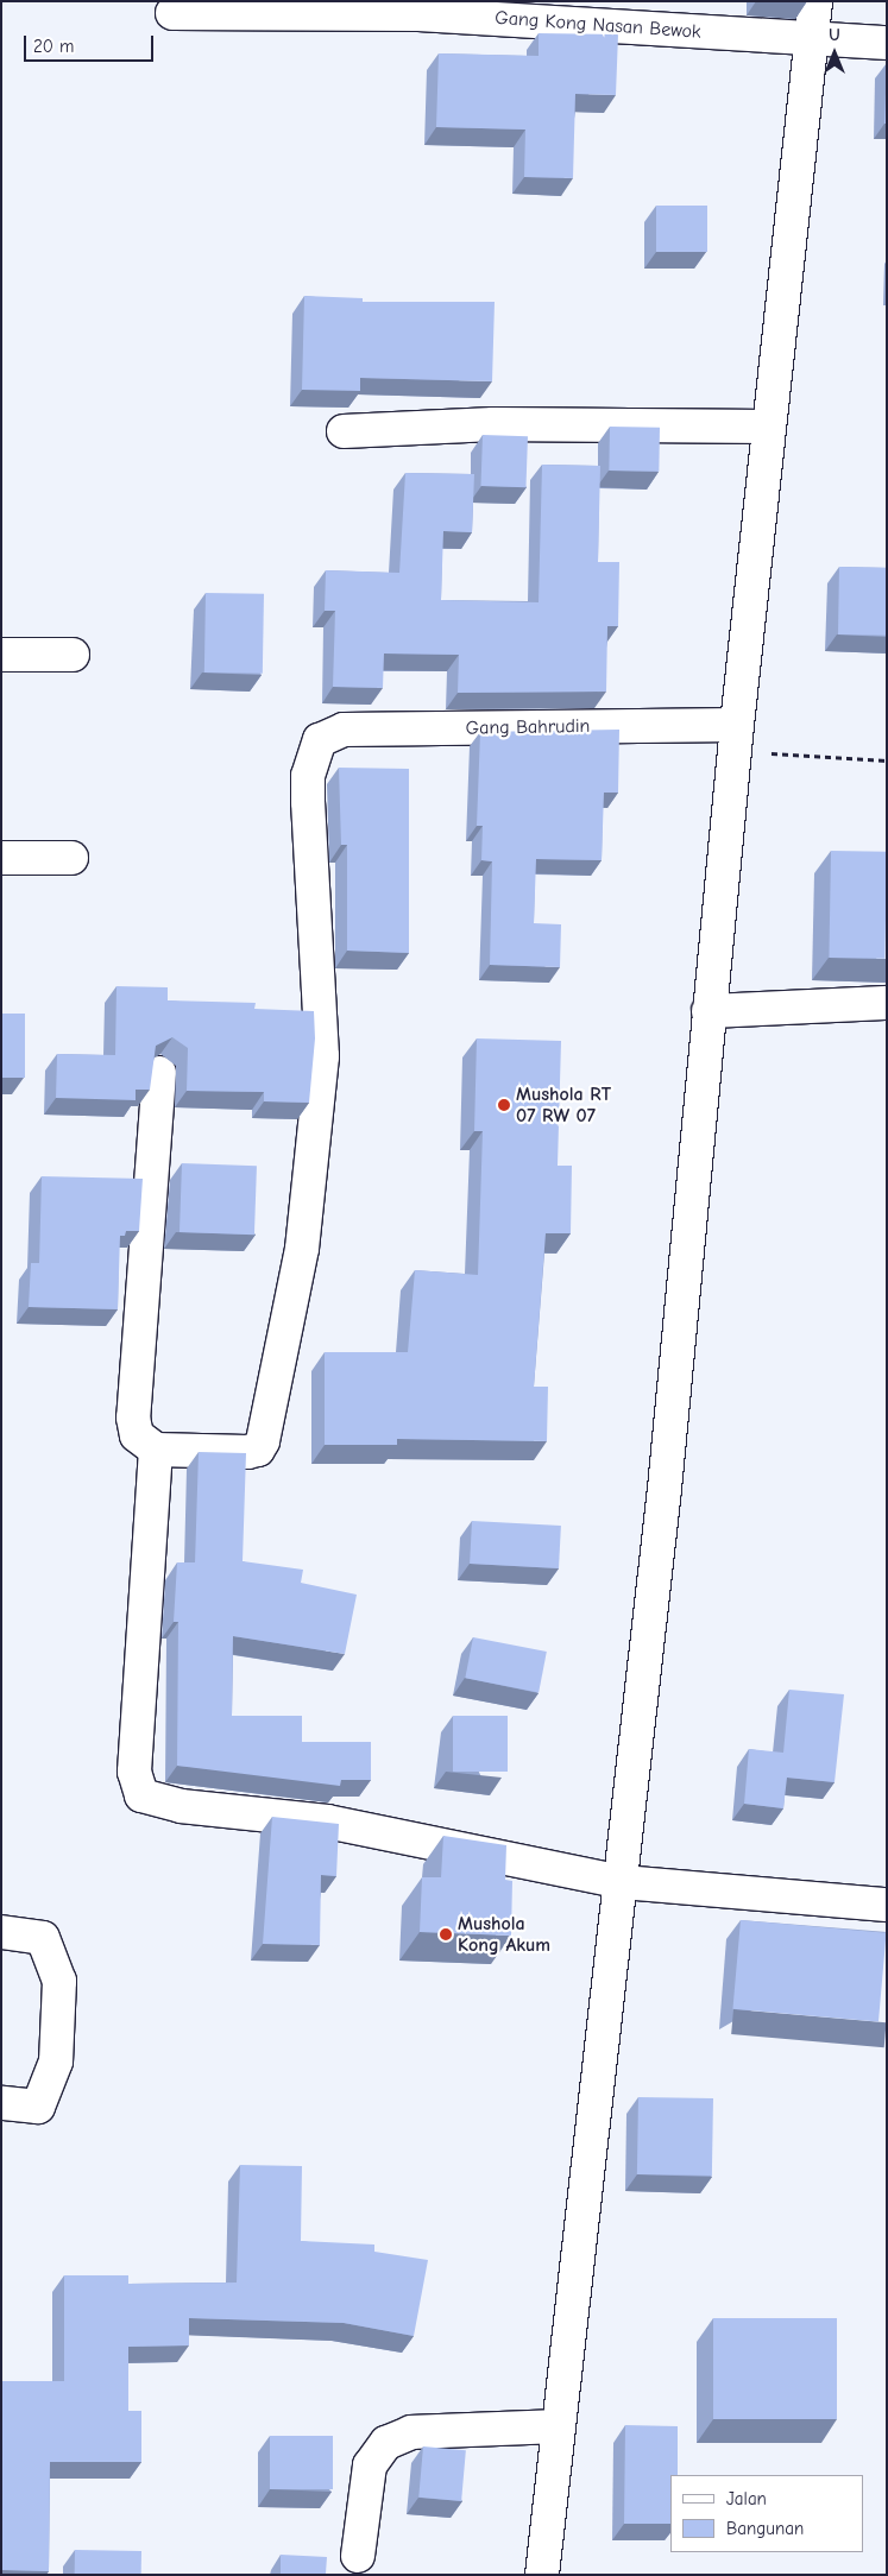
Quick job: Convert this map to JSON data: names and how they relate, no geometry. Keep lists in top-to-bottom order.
{
  "streets": {
    "street": ["Gang Kong Nasan Bewok", "Gang Bahrudin"]
  },
  "places": ["Mushola RT 07 RW 07", "Mushola Kong Akum"],
  "legend": ["Jalan", "Bangunan"],
  "scale_bar": "20 m",
  "north": "top"
}
